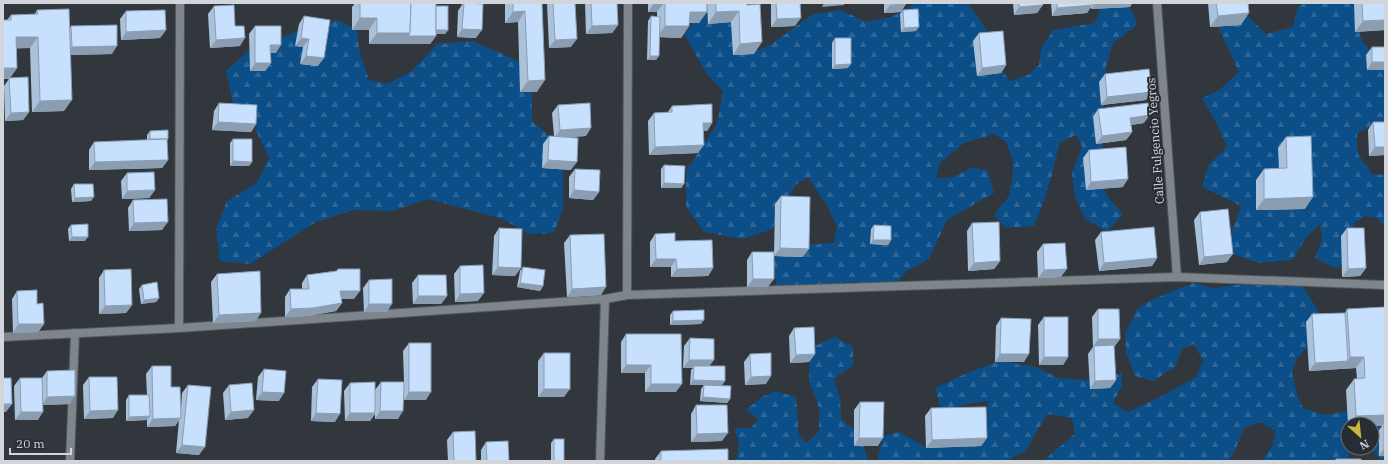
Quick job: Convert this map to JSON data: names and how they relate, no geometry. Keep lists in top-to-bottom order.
{
  "streets": {
    "street": ["Calle Fulgencio Yegros"]
  },
  "scale_bar": "20 m",
  "north": "bottom right"
}
